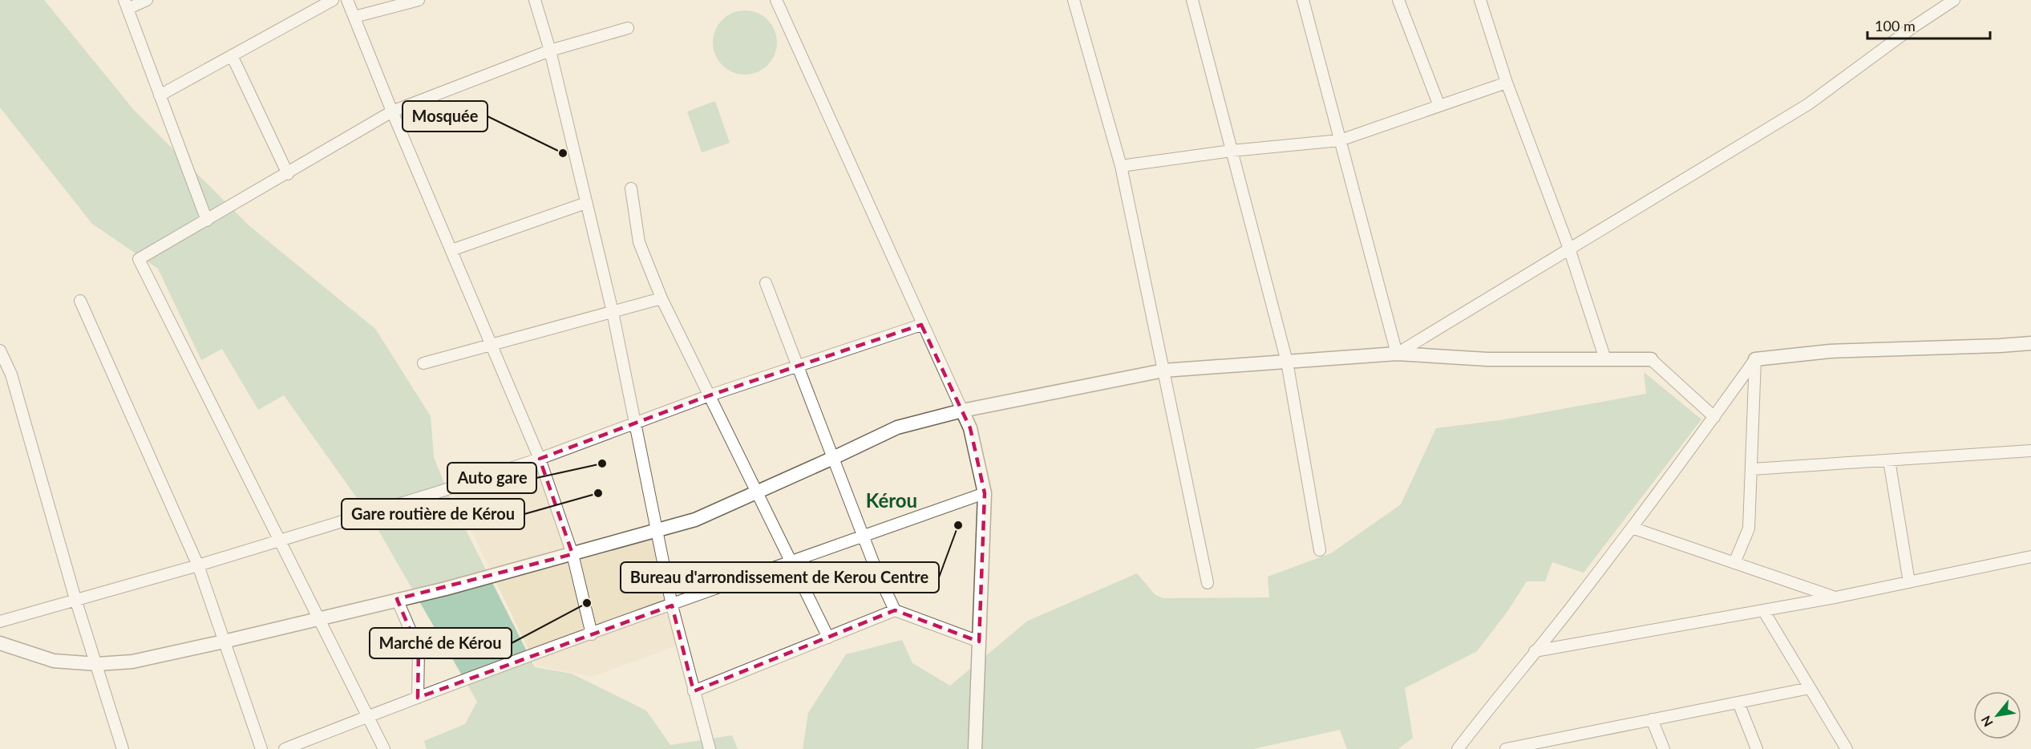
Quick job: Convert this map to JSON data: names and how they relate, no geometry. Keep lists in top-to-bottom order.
{
  "districts": ["Kérou"],
  "places": [
    "Mosquée",
    "Auto gare",
    "Gare routière de Kérou",
    "Bureau d'arrondissement de Kerou Centre",
    "Marché de Kérou"
  ],
  "scale_bar": "100 m",
  "north": "bottom left"
}
